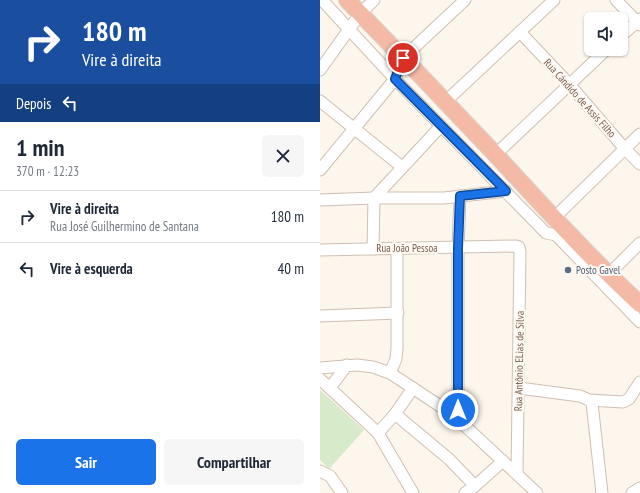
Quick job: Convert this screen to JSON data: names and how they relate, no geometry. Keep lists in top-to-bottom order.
{
  "streets": {
    "street": ["Rua Cándido de Assis Filho", "Rua João Pessoa", "Rua Antônio ELias de Silva"]
  },
  "crossings": [
    ["Rua João Pessoa", "Rua Antônio ELias de Silva"]
  ],
  "places": ["Posto Gavel"],
  "page": {
    "turn": ["180 m", "Vire à direita"],
    "then": "Depois",
    "heading": ["1 min", "370 m · 12:23"],
    "list": [
      {
        "name": "Vire à direita",
        "note": "Rua José Guilhermino de Santana",
        "value": "180 m"
      },
      {
        "name": "Vire à esquerda",
        "value": "40 m"
      }
    ],
    "buttons": ["Sair", "Compartilhar"]
  }
}
